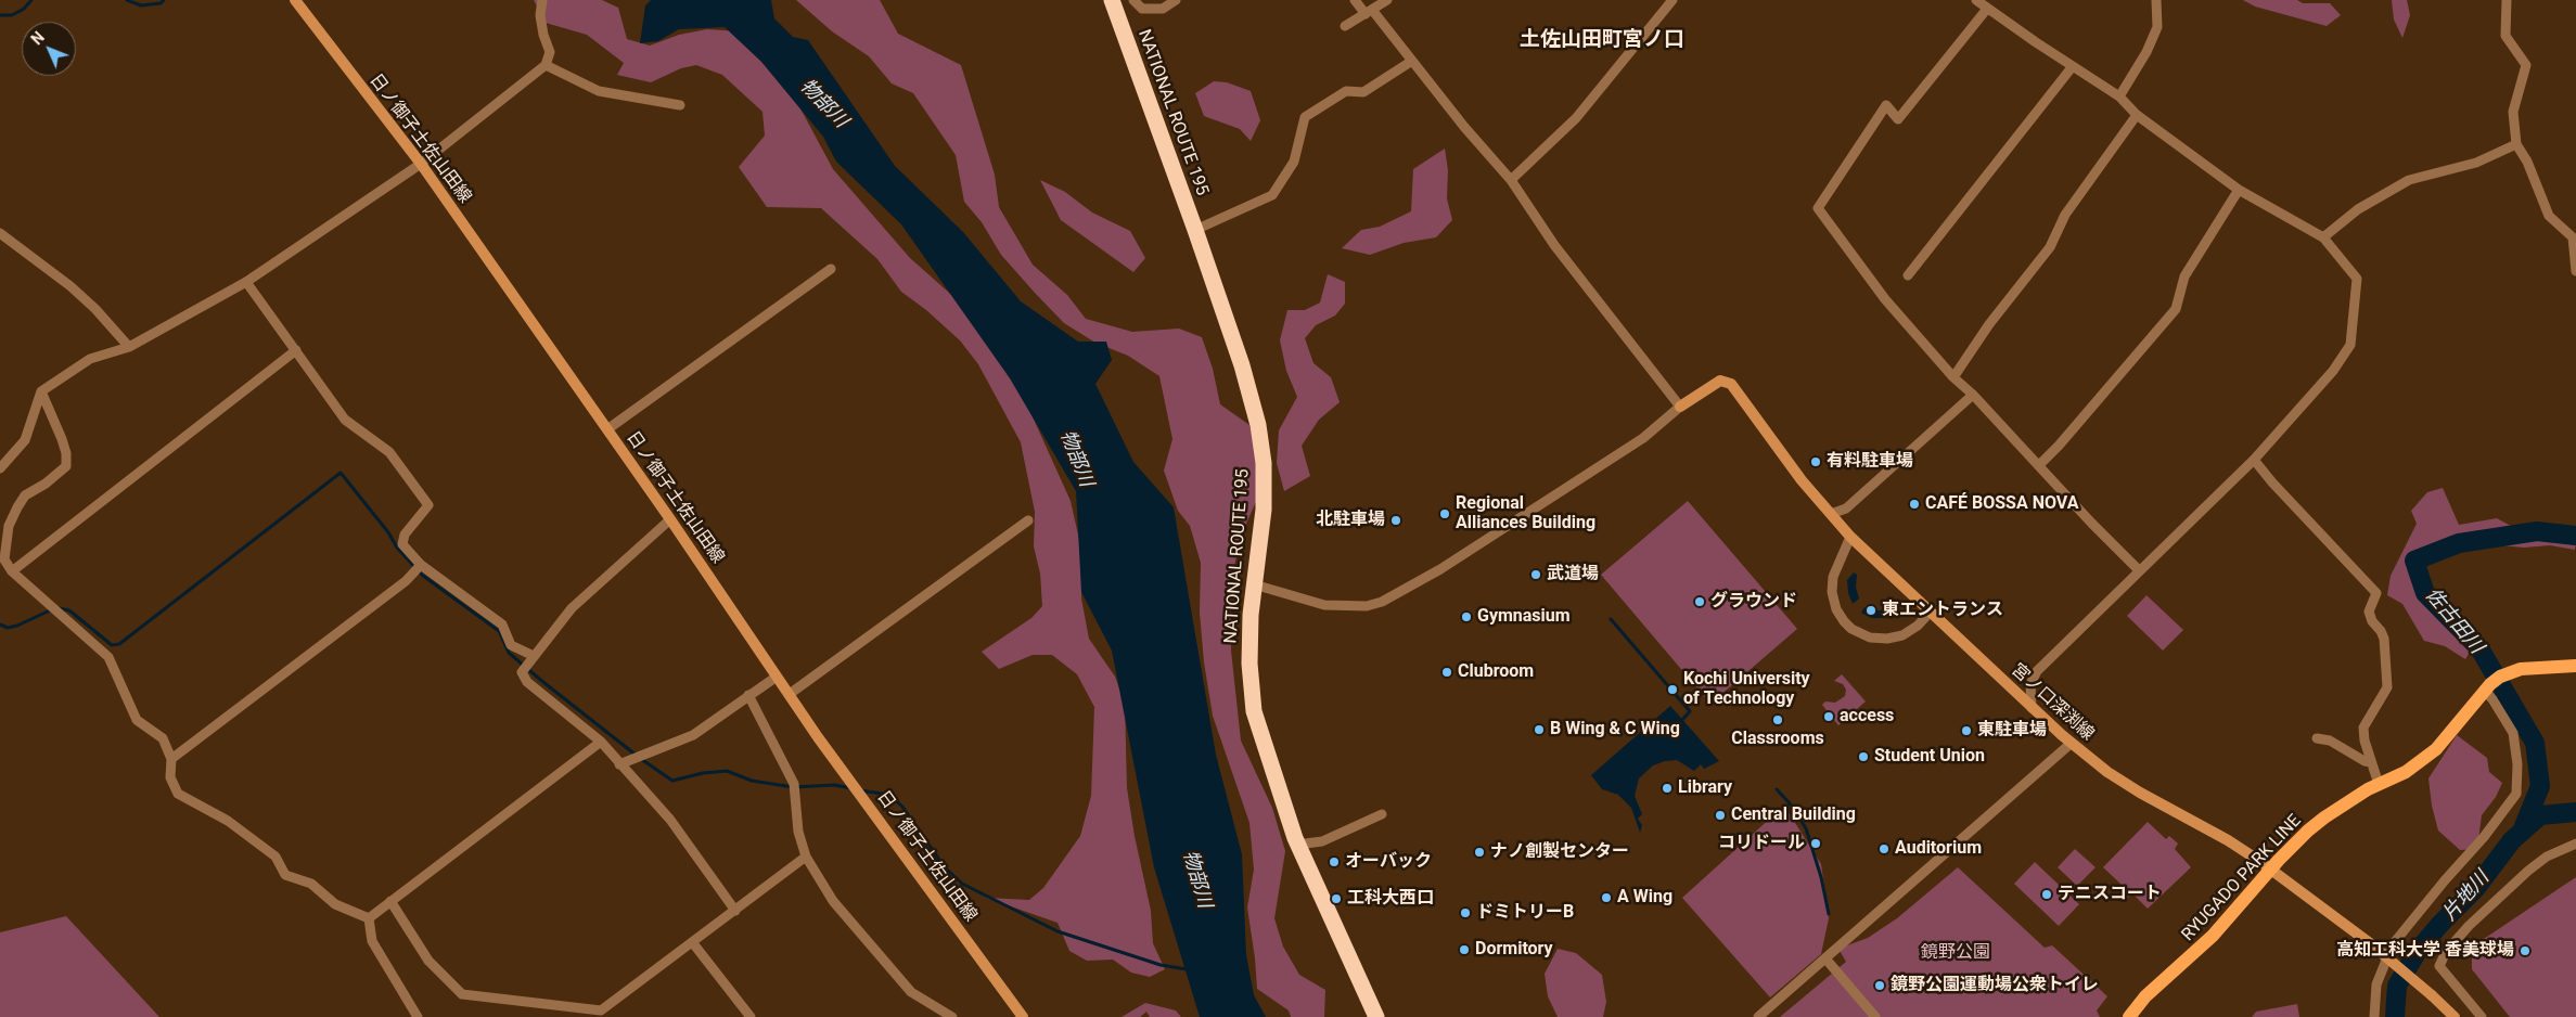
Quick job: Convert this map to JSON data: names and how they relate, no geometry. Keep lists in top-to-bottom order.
{
  "streets": {
    "highway": ["NATIONAL ROUTE 195"],
    "main road": ["日ノ御子土佐山田線", "宮ノ口深渕線", "RYUGADO PARK LINE"]
  },
  "crossings": [
    ["宮ノ口深渕線", "RYUGADO PARK LINE"]
  ],
  "districts": ["土佐山田町宮ノ口"],
  "water": ["物部川", "佐古田川", "片地川"],
  "parks": ["鏡野公園"],
  "places": [
    "有料駐車場",
    "CAFÉ BOSSA NOVA",
    "Regional Alliances Building",
    "北駐車場",
    "武道場",
    "グラウンド",
    "東エントランス",
    "Gymnasium",
    "Clubroom",
    "Kochi University of Technology",
    "access",
    "Classrooms",
    "B Wing & C Wing",
    "東駐車場",
    "Student Union",
    "Library",
    "Central Building",
    "コリドール",
    "Auditorium",
    "ナノ創製センター",
    "オーバック",
    "テニスコート",
    "A Wing",
    "工科大西口",
    "ドミトリーB",
    "Dormitory",
    "高知工科大学 香美球場",
    "鏡野公園運動場公衆トイレ"
  ],
  "north": "top left"
}
